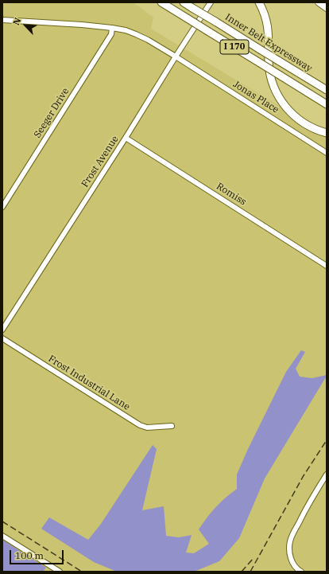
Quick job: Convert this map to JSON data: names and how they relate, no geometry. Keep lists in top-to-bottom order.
{
  "streets": {
    "highway": ["Inner Belt Expressway", "I 170"],
    "street": [
      "Jonas Place",
      "Seeger Drive",
      "Frost Avenue",
      "Romiss",
      "Frost Industrial Lane"
    ]
  },
  "crossings": [
    ["Jonas Place", "Seeger Drive"],
    ["Jonas Place", "Frost Avenue"],
    ["Frost Avenue", "Romiss"]
  ],
  "scale_bar": "100 m",
  "north": "top left"
}
